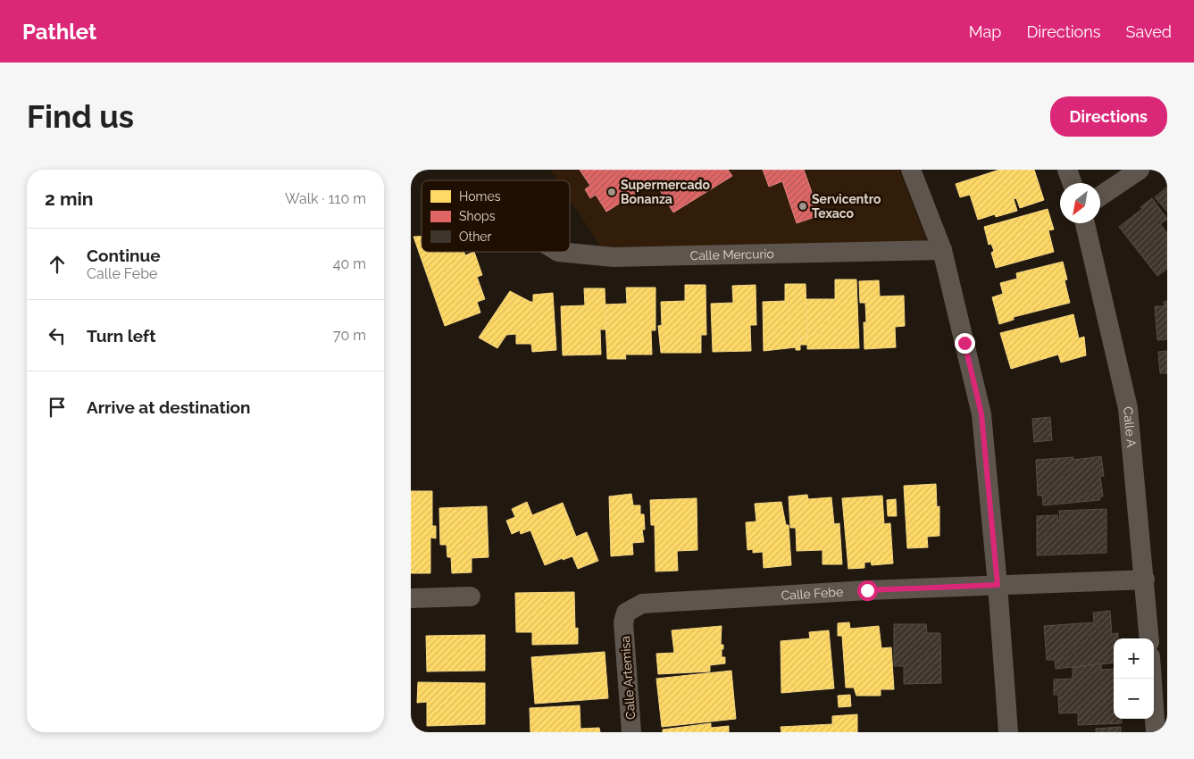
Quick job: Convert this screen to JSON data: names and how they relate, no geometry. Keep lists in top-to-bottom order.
{
  "streets": {
    "street": [
      "Calle Mercurio",
      "Calle A",
      "Calle Febe",
      "Calle Artemisa"
    ]
  },
  "crossings": [
    ["Calle A", "Calle Febe"],
    ["Calle Febe", "Calle Artemisa"]
  ],
  "places": ["Supermercado Bonanza", "Servicentro Texaco"],
  "legend": ["Homes", "Shops", "Other"],
  "north": "bottom left",
  "page": {
    "header": "Pathlet",
    "nav": ["Map", "Directions", "Saved"],
    "buttons": "Directions",
    "title": "Find us",
    "heading": ["2 min", "Walk · 110 m"],
    "list": [
      ["Continue", "Calle Febe", "40 m"],
      ["Turn left", "70 m"],
      "Arrive at destination"
    ],
    "map_buttons": ["+", "−"]
  }
}
